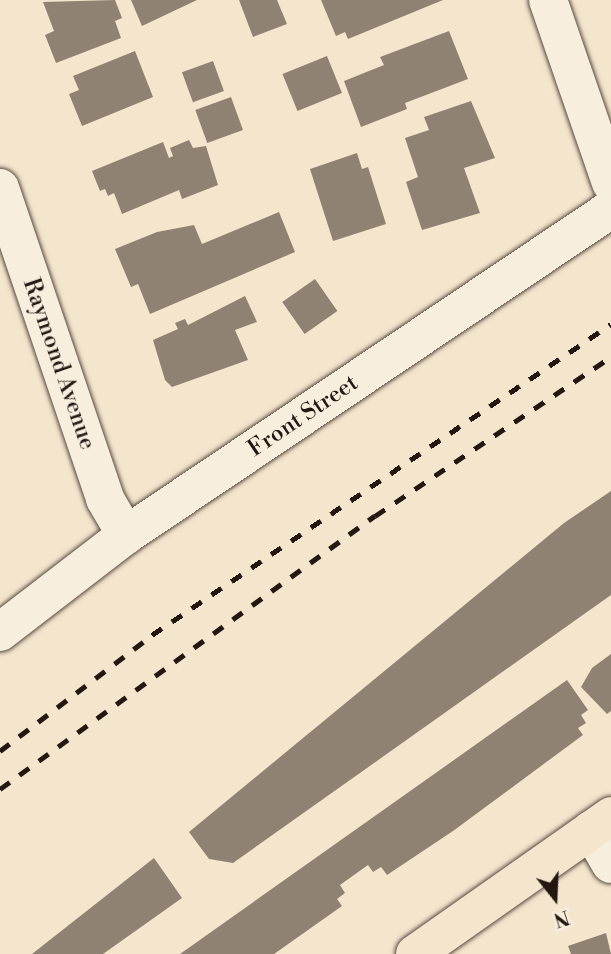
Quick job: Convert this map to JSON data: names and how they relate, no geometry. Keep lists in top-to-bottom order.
{
  "streets": {
    "street": ["Raymond Avenue", "Front Street"]
  },
  "crossings": [
    ["Raymond Avenue", "Front Street"]
  ],
  "north": "bottom"
}
